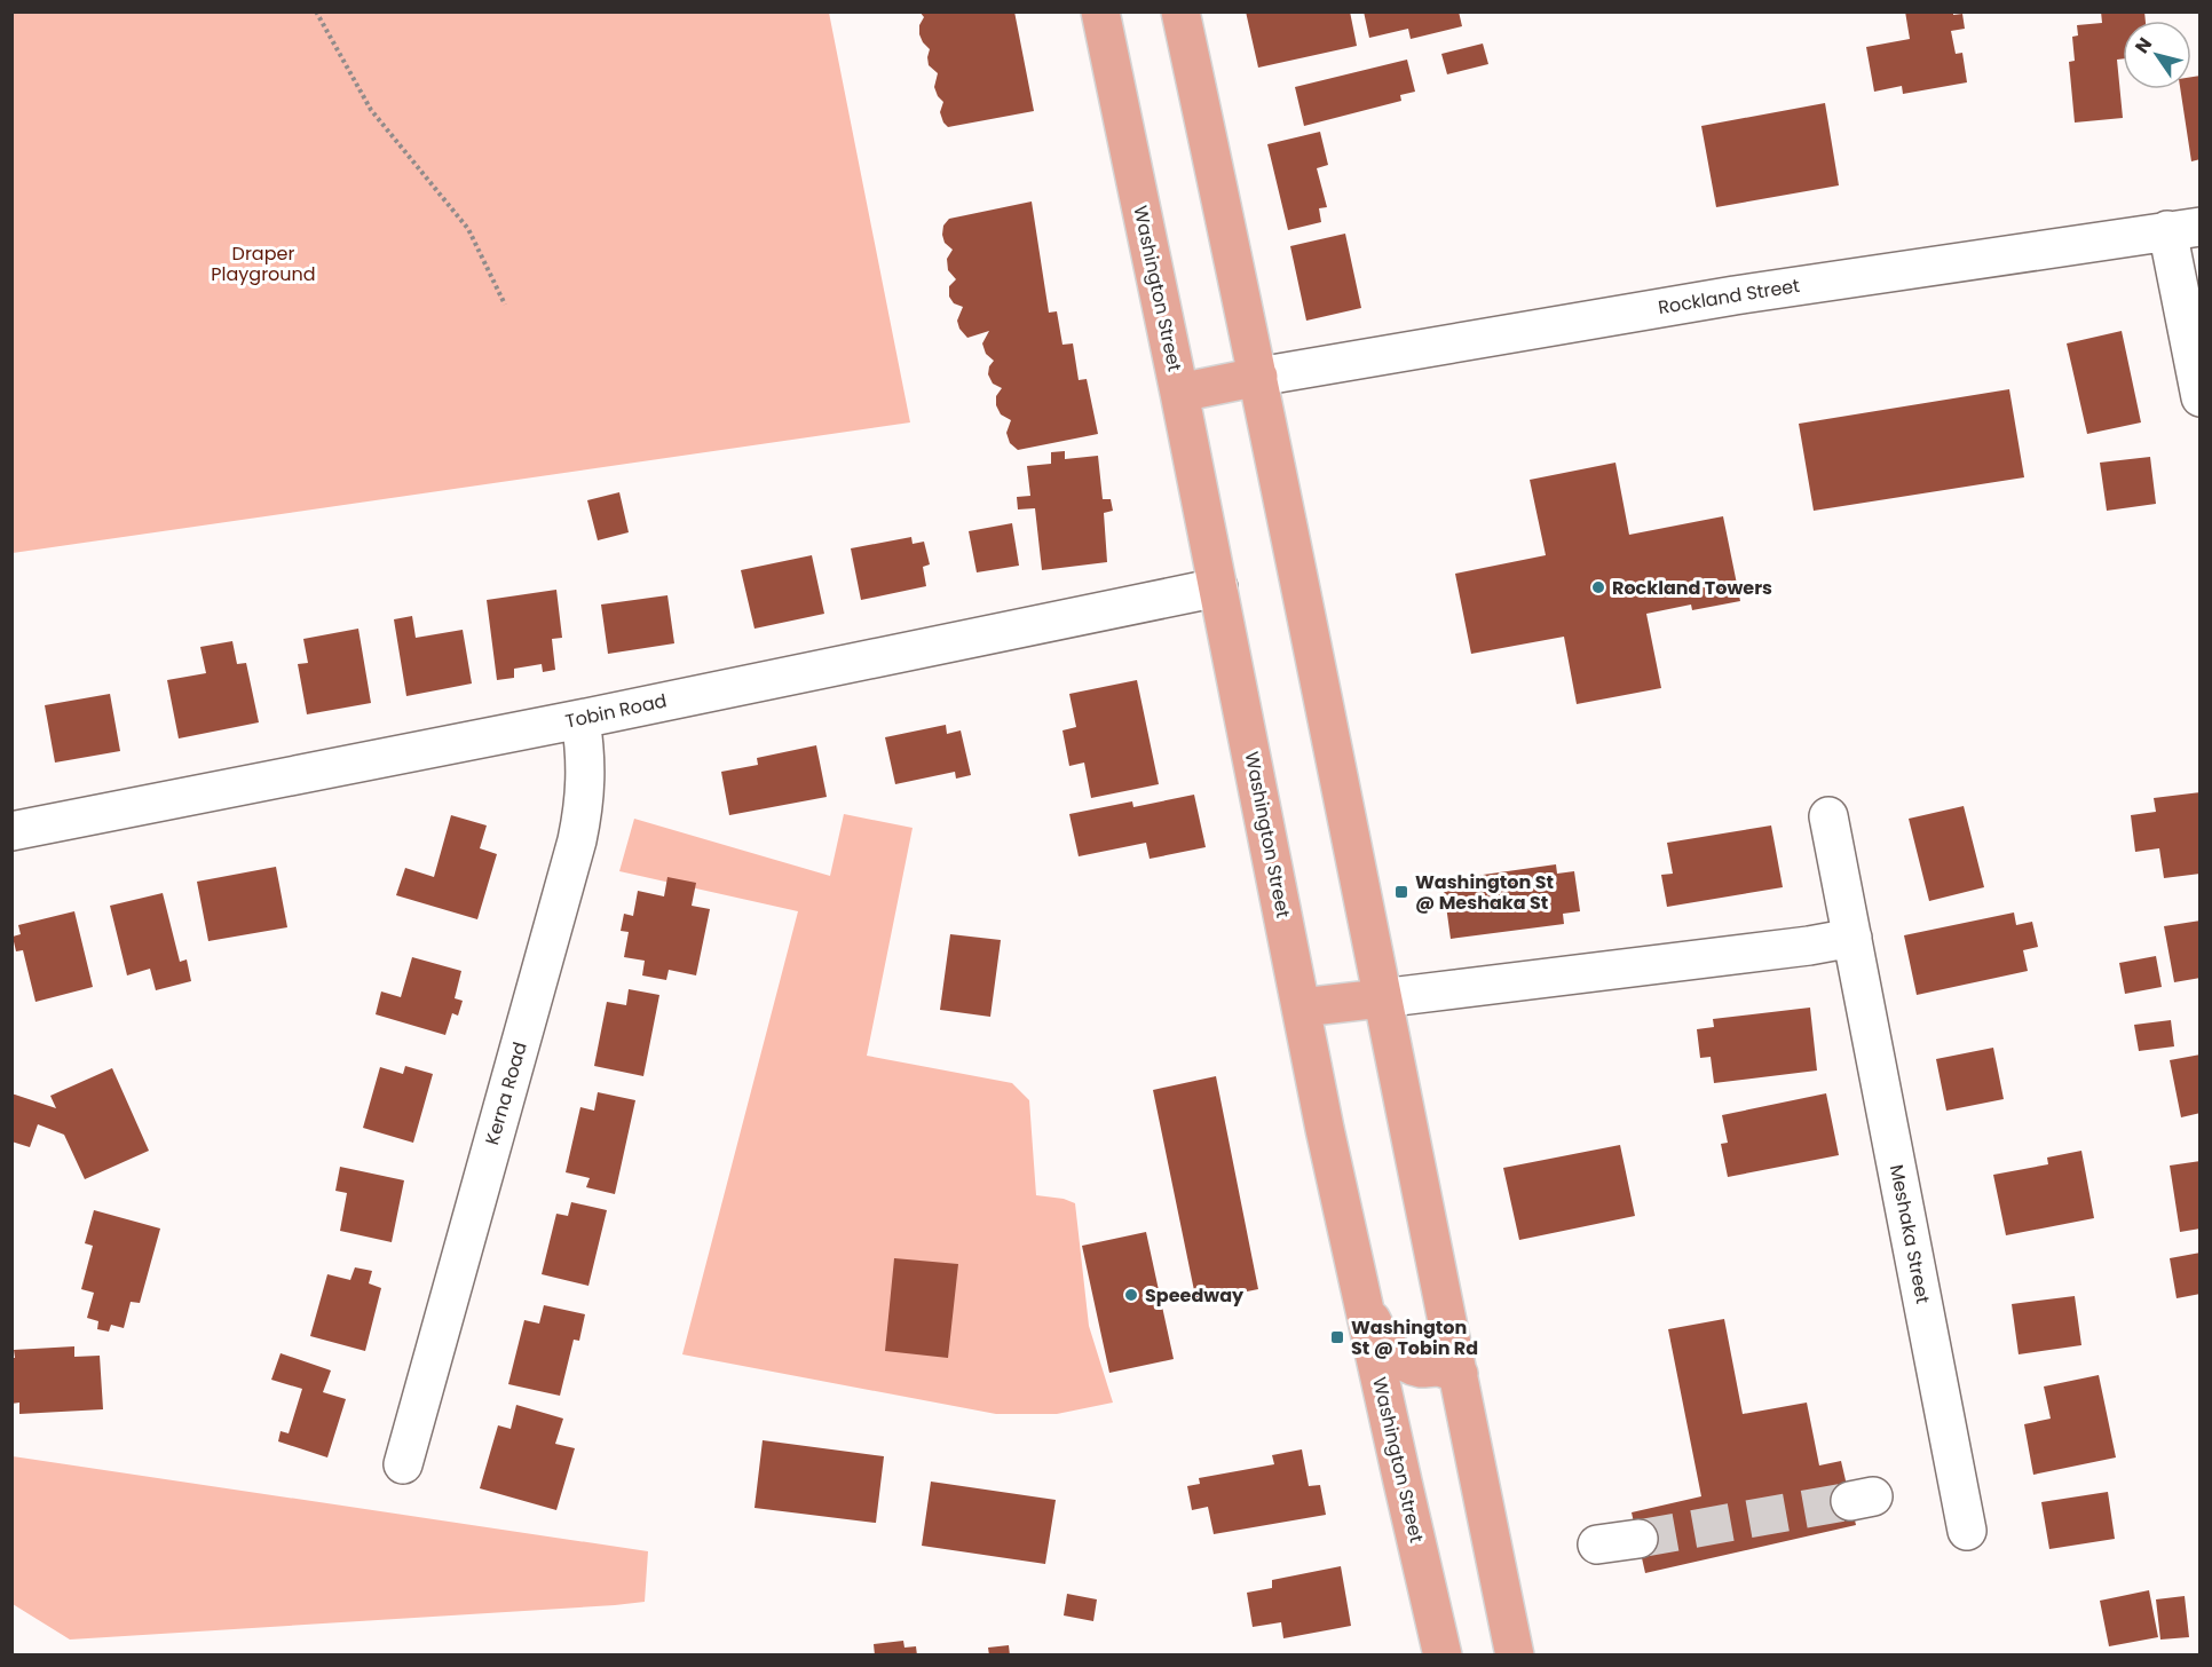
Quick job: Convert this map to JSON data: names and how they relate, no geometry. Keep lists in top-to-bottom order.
{
  "streets": {
    "main road": ["Washington Street"],
    "street": [
      "Rockland Street",
      "Tobin Road",
      "Kerna Road",
      "Meshaka Street"
    ]
  },
  "crossings": [
    ["Washington Street", "Tobin Road"],
    ["Tobin Road", "Kerna Road"]
  ],
  "parks": ["Draper Playground"],
  "places": {
    "other": ["Rockland Towers", "Speedway"],
    "transit": ["Washington St @ Meshaka St", "Washington St @ Tobin Rd"]
  },
  "north": "top left"
}
